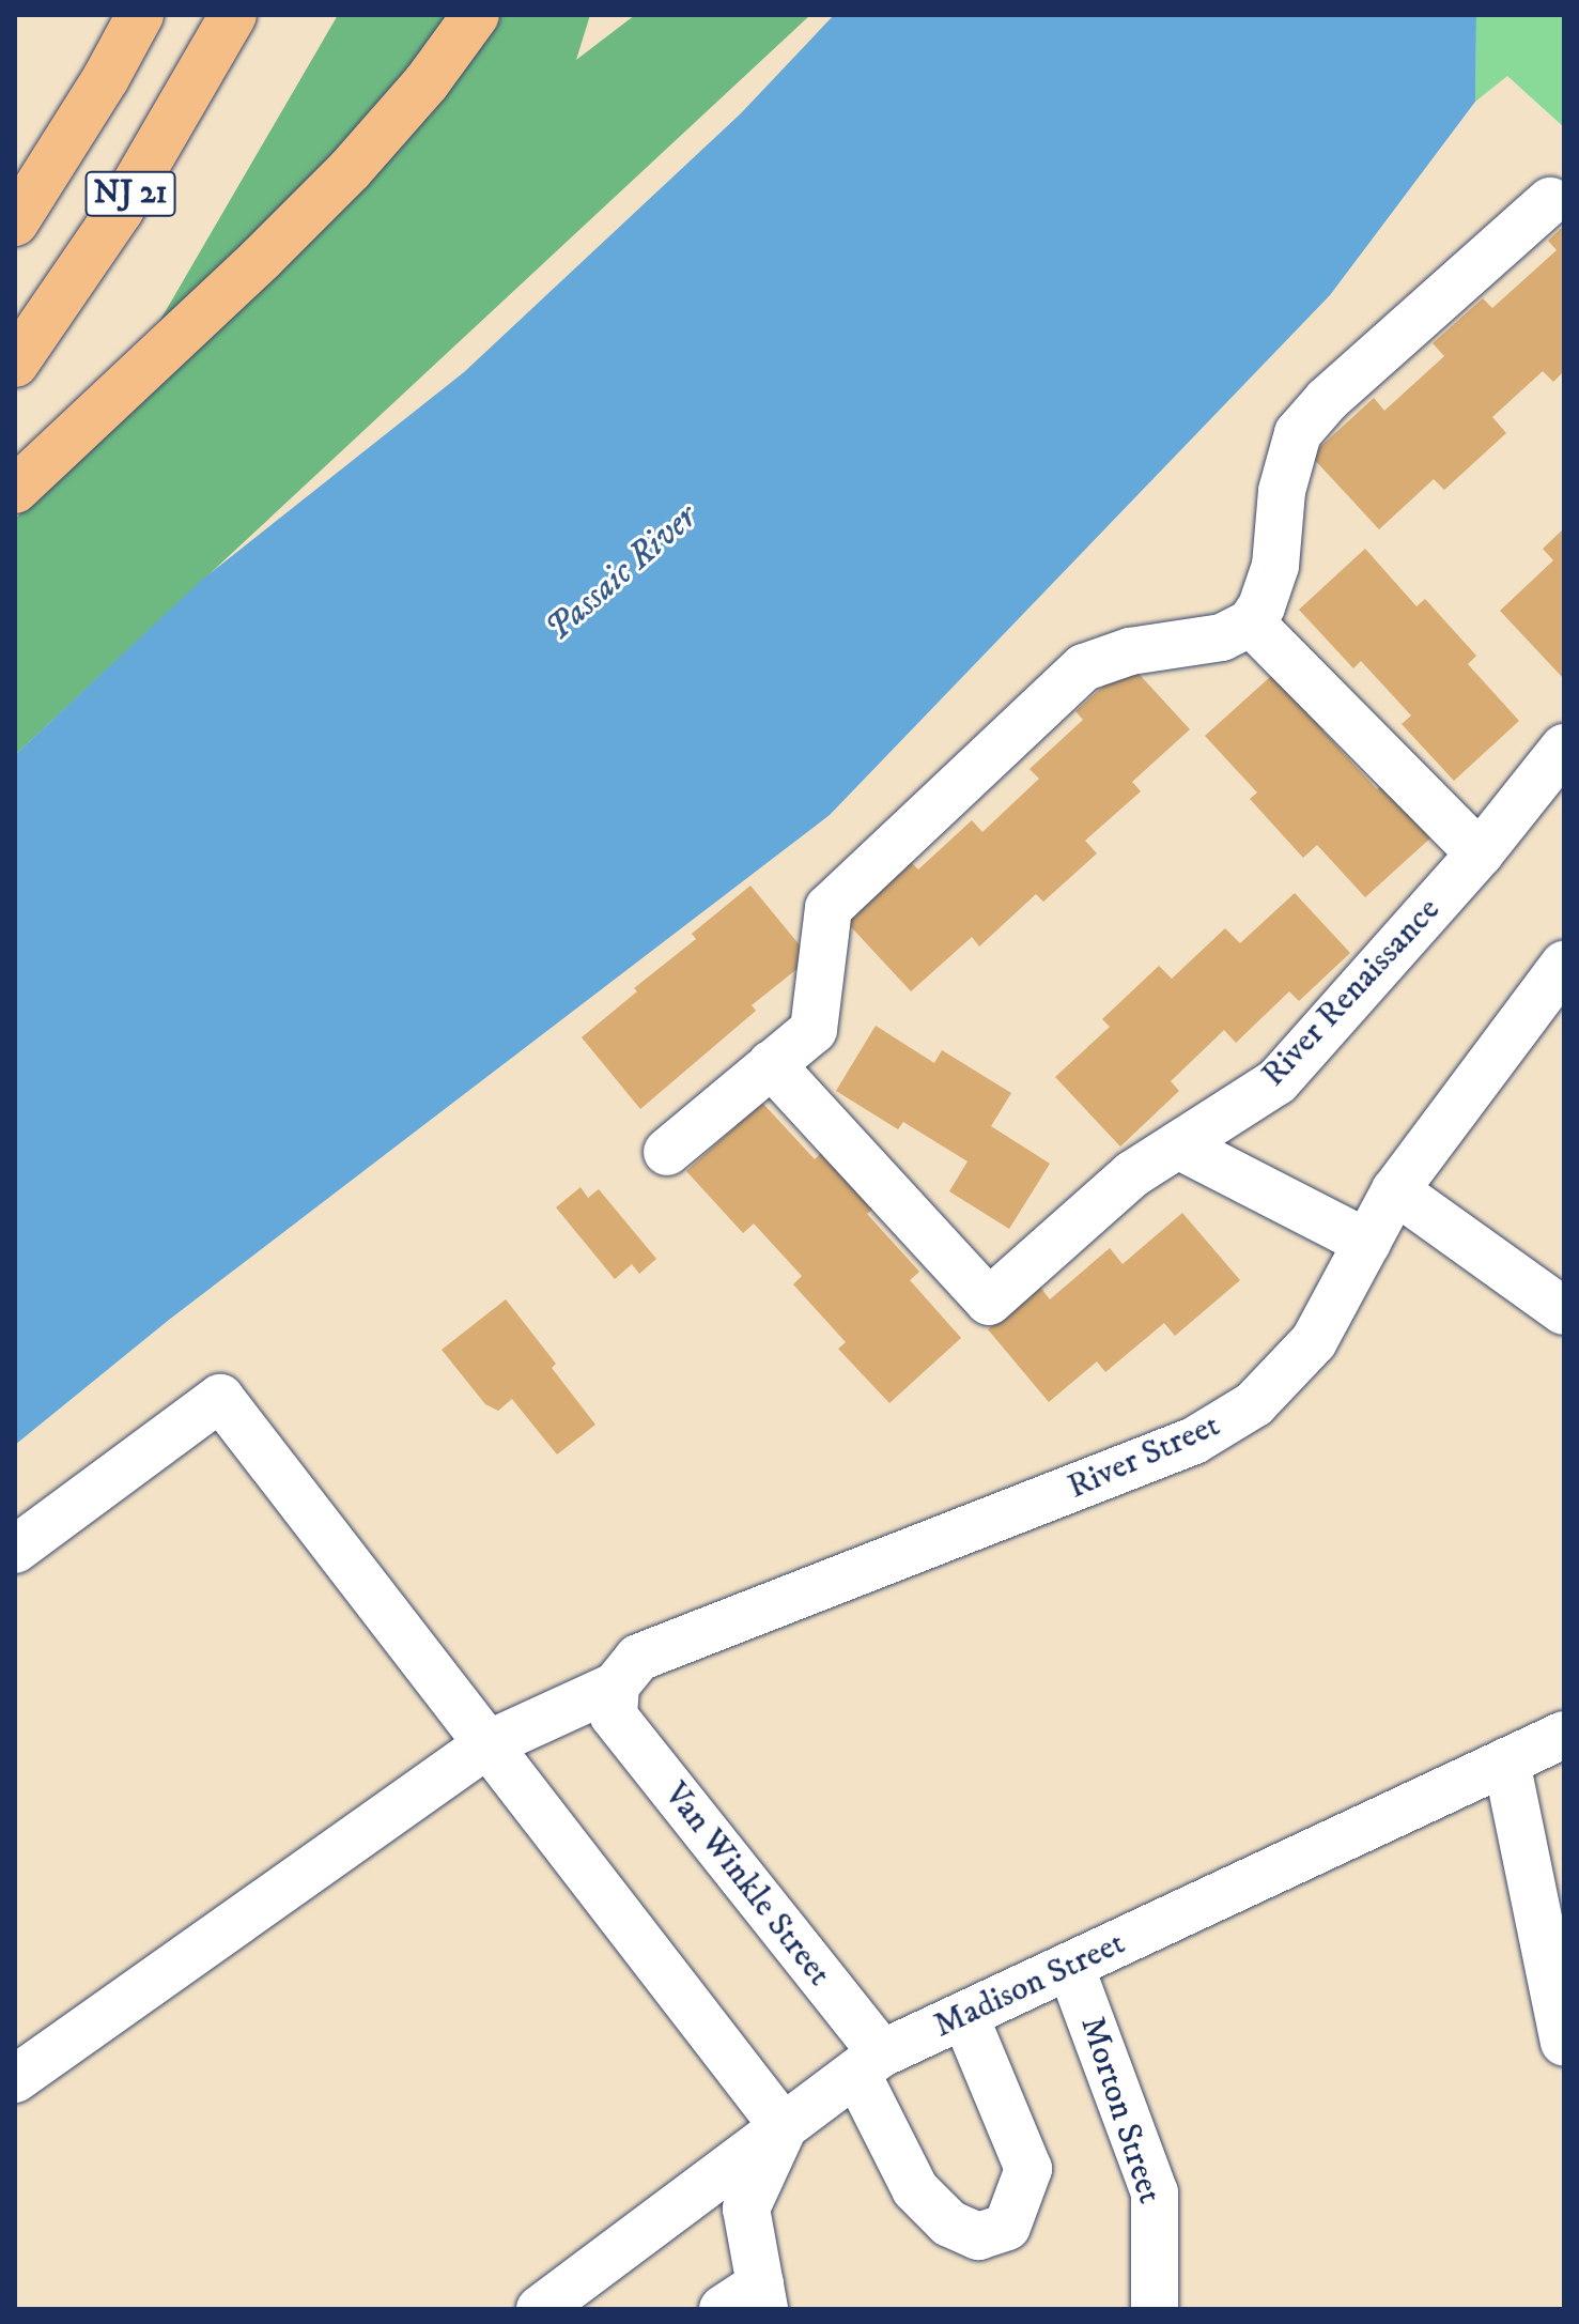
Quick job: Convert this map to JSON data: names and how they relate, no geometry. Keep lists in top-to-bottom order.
{
  "streets": {
    "highway": ["NJ 21"],
    "street": [
      "River Renaissance",
      "River Street",
      "Van Winkle Street",
      "Madison Street",
      "Morton Street"
    ]
  },
  "crossings": [
    ["River Street", "Van Winkle Street"],
    ["Van Winkle Street", "Madison Street"],
    ["Madison Street", "Morton Street"]
  ],
  "water": ["Passaic River"]
}
